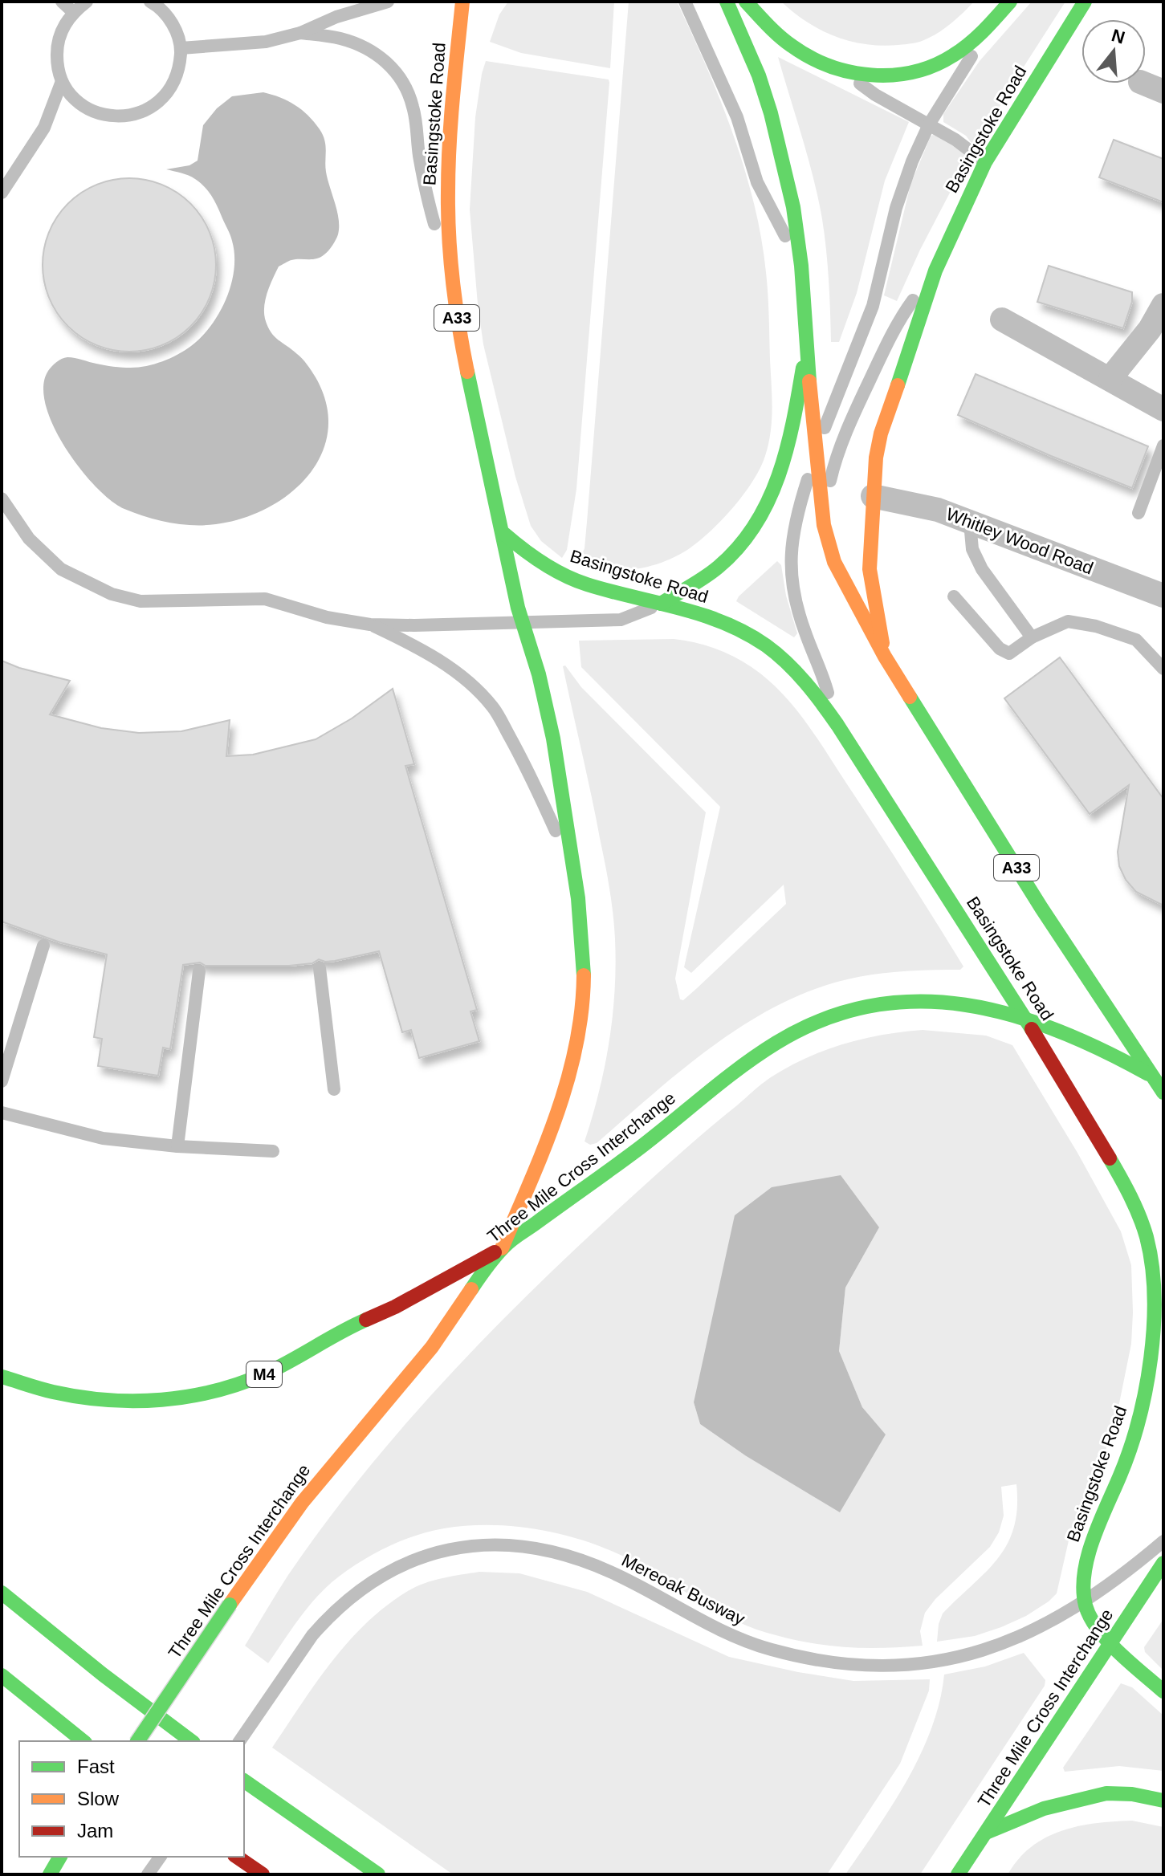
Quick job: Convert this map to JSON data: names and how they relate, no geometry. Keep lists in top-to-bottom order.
{
  "streets": {
    "main road": [
      "Basingstoke Road",
      "A33",
      "Three Mile Cross Interchange",
      "M4"
    ],
    "street": ["Whitley Wood Road"],
    "lane": ["Mereoak Busway"]
  },
  "crossings": [
    ["Basingstoke Road", "Whitley Wood Road"],
    ["Basingstoke Road", "Three Mile Cross Interchange"],
    ["Basingstoke Road", "M4"],
    ["Basingstoke Road", "Mereoak Busway"],
    ["Three Mile Cross Interchange", "M4"]
  ],
  "legend": ["Fast", "Slow", "Jam"],
  "north": "top"
}
